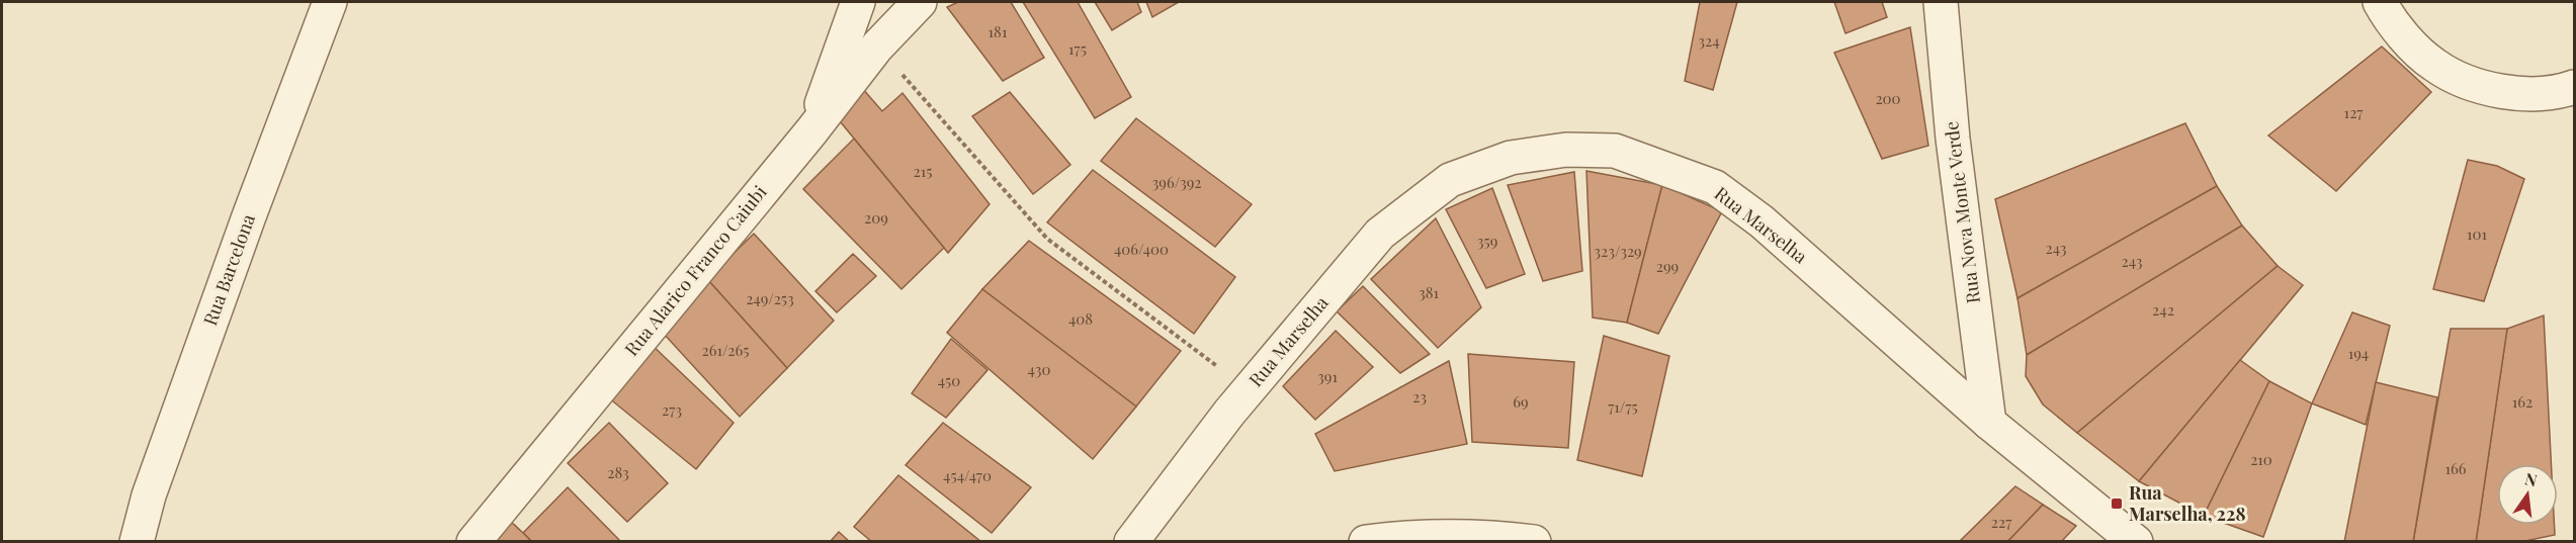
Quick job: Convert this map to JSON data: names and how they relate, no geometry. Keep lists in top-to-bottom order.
{
  "streets": {
    "street": [
      "Rua Nova Monte Verde",
      "Rua Marselha",
      "Rua Barcelona",
      "Rua Alarico Franco Caiubi"
    ]
  },
  "crossings": [
    ["Rua Nova Monte Verde", "Rua Marselha"]
  ],
  "places": {
    "transit": ["Rua Marselha, 228"]
  },
  "house_numbers": [
    "181",
    "324",
    "175",
    "200",
    "127",
    "215",
    "396/392",
    "209",
    "101",
    "359",
    "243",
    "406/400",
    "323/329",
    "243",
    "299",
    "381",
    "249/253",
    "242",
    "408",
    "261/265",
    "194",
    "430",
    "391",
    "450",
    "23",
    "69",
    "162",
    "71/75",
    "273",
    "210",
    "166",
    "283",
    "454/470",
    "227"
  ],
  "north": "top"
}
